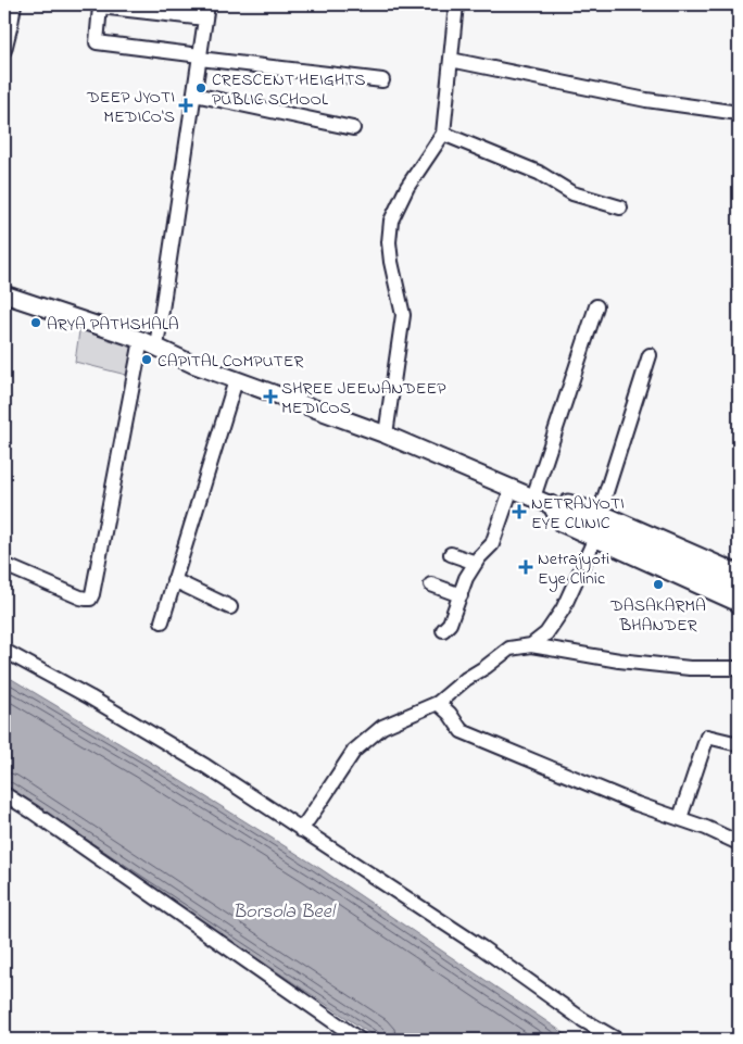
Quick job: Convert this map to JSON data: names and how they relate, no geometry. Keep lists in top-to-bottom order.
{
  "water": ["Borsola Beel"],
  "places": {
    "other": [
      "CRESCENT HEIGHTS PUBLIC SCHOOL",
      "ARYA PATHSHALA",
      "CAPITAL COMPUTER",
      "DASAKARMA BHANDER"
    ],
    "health": [
      "DEEP JYOTI MEDICO'S",
      "SHREE JEEWANDEEP MEDICOS",
      "NETRAJYOTI EYE CLINIC",
      "Netrajyoti Eye Clinic"
    ]
  }
}
